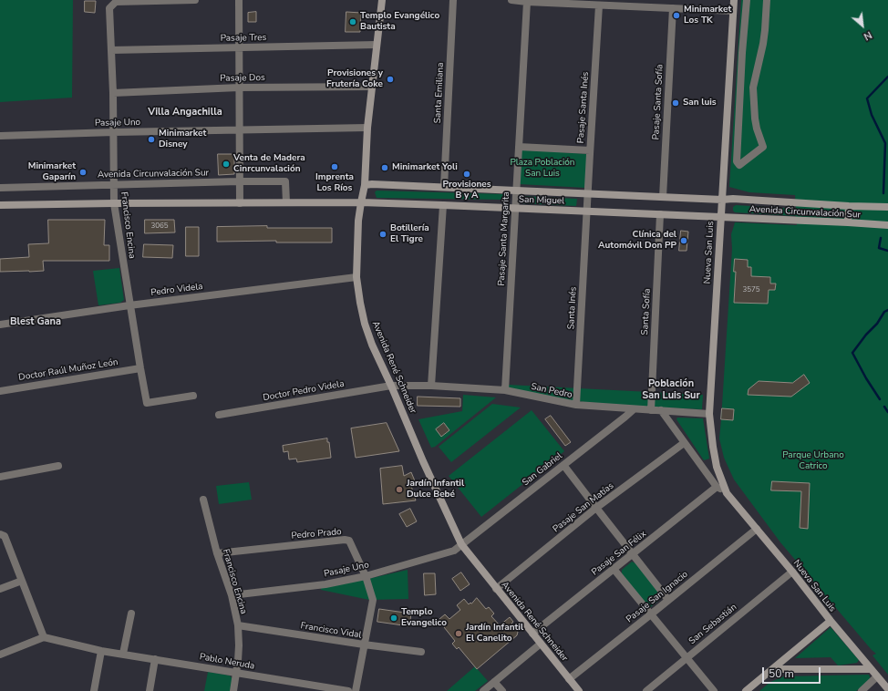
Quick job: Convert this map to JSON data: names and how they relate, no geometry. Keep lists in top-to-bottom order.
{
  "streets": {
    "main road": [
      "Avenida Circunvalación Sur",
      "San Miguel",
      "Nueva San Luis",
      "Avenida René Schneider"
    ],
    "street": [
      "Pasaje Tres",
      "Pasaje Dos",
      "Santa Emiliana",
      "Pasaje Santa Sofía",
      "Pasaje Santa Inés",
      "Pasaje Uno",
      "Francisco Encina",
      "Pasaje Santa Margarita",
      "Pedro Videla",
      "Santa Inés",
      "Santa Sofía",
      "Doctor Raúl Muñoz León",
      "Doctor Pedro Videla",
      "San Pedro",
      "San Gabriel",
      "Pasaje San Matías",
      "Pedro Prado",
      "Pasaje San Félix",
      "Pasaje San Ignacio",
      "San Sebastián",
      "Francisco Vidal",
      "Pablo Neruda"
    ]
  },
  "crossings": [
    ["Pasaje Tres", "Francisco Encina"],
    ["Pasaje Tres", "Avenida René Schneider"],
    ["Pasaje Dos", "Francisco Encina"],
    ["Pasaje Dos", "Avenida René Schneider"],
    ["Santa Emiliana", "San Miguel"],
    ["Pasaje Santa Sofía", "San Miguel"],
    ["Pasaje Santa Inés", "San Miguel"],
    ["Pasaje Santa Inés", "Santa Inés"],
    ["Pasaje Uno", "Francisco Encina"],
    ["Pasaje Uno", "Avenida René Schneider"],
    ["Pasaje Uno", "San Gabriel"],
    ["Pasaje Uno", "Pedro Prado"],
    ["Avenida Circunvalación Sur", "San Miguel"],
    ["Avenida Circunvalación Sur", "Francisco Encina"],
    ["Avenida Circunvalación Sur", "Nueva San Luis"],
    ["San Miguel", "Pasaje Santa Margarita"],
    ["San Miguel", "Nueva San Luis"],
    ["San Miguel", "Santa Inés"],
    ["San Miguel", "Santa Sofía"],
    ["San Miguel", "Avenida René Schneider"],
    ["Francisco Encina", "Pedro Videla"],
    ["Francisco Encina", "Doctor Raúl Muñoz León"],
    ["Francisco Encina", "Pedro Prado"],
    ["Francisco Encina", "Francisco Vidal"],
    ["Francisco Encina", "Pablo Neruda"],
    ["Pasaje Santa Margarita", "San Pedro"],
    ["Nueva San Luis", "San Pedro"],
    ["Nueva San Luis", "Pasaje San Matías"],
    ["Nueva San Luis", "Pasaje San Félix"],
    ["Nueva San Luis", "Pasaje San Ignacio"],
    ["Nueva San Luis", "San Sebastián"],
    ["Pedro Videla", "Avenida René Schneider"],
    ["Santa Inés", "San Pedro"],
    ["Santa Sofía", "San Pedro"],
    ["Avenida René Schneider", "Doctor Pedro Videla"],
    ["Avenida René Schneider", "San Pedro"],
    ["Avenida René Schneider", "San Gabriel"],
    ["Avenida René Schneider", "Pasaje San Matías"],
    ["Avenida René Schneider", "Pasaje San Félix"],
    ["Avenida René Schneider", "Pasaje San Ignacio"],
    ["Doctor Pedro Videla", "San Pedro"],
    ["San Pedro", "San Gabriel"],
    ["Pedro Prado", "Francisco Vidal"]
  ],
  "districts": ["Villa Angachilla", "Blest Gana", "Población San Luis Sur"],
  "parks": ["Plaza Población San Luis", "Parque Urbano Catrico"],
  "places": [
    "Minimarket Los TK",
    "Templo Evangélico Bautista",
    "Provisiones y Frutería Coke",
    "San luis",
    "Minimarket Disney",
    "Venta de Madera Cinrcunvalación",
    "Imprenta Los Ríos",
    "Minimarket Yoli",
    "Minimarket Gaparín",
    "Provisiones B y A",
    "Botillería El Tigre",
    "Clínica del Automóvil Don PP",
    "Jardín Infantil Dulce Bebé",
    "Templo Evangelico",
    "Jardín Infantil El Canelito"
  ],
  "house_numbers": ["3065", "3575"],
  "scale_bar": "50 m",
  "north": "bottom right"
}
